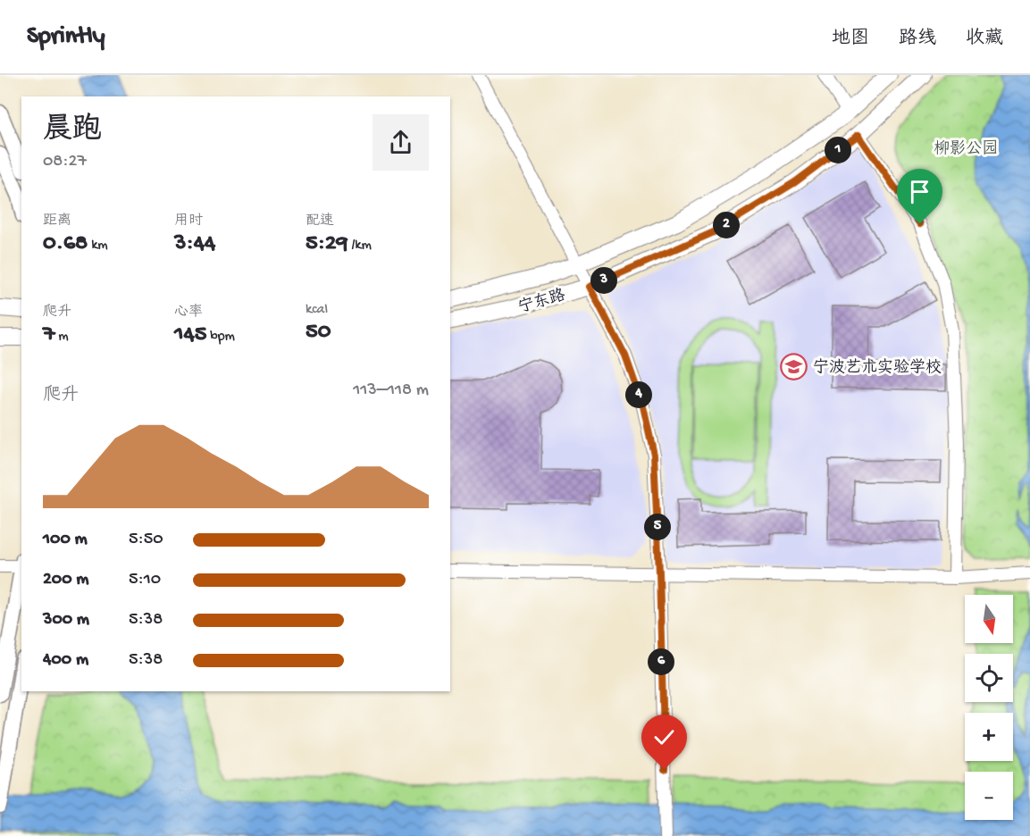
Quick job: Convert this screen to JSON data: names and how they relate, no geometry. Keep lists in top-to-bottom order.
{
  "streets": {
    "main road": ["宁东路"]
  },
  "parks": ["柳影公园"],
  "places": {
    "school or university": ["宁波艺术实验学校"]
  },
  "north": "bottom",
  "page": {
    "header": "Sprintly",
    "nav": ["地图", "路线", "收藏"],
    "heading": ["晨跑", "08:27"],
    "pins": [
      "1",
      "2",
      "3",
      "4",
      "5",
      "6"
    ],
    "stats": [
      ["距离", "0.68 km"],
      ["用时", "3:44"],
      ["配速", "5:29 /km"],
      ["爬升", "7 m"],
      ["心率", "145 bpm"],
      ["kcal", "50"]
    ],
    "chart": ["爬升", "113–118 m"],
    "list": [
      {
        "name": "100 m",
        "note": "5:50"
      },
      {
        "name": "200 m",
        "note": "5:10"
      },
      {
        "name": "300 m",
        "note": "5:38"
      },
      {
        "name": "400 m",
        "note": "5:38"
      }
    ],
    "map_buttons": ["+", "−"]
  }
}
